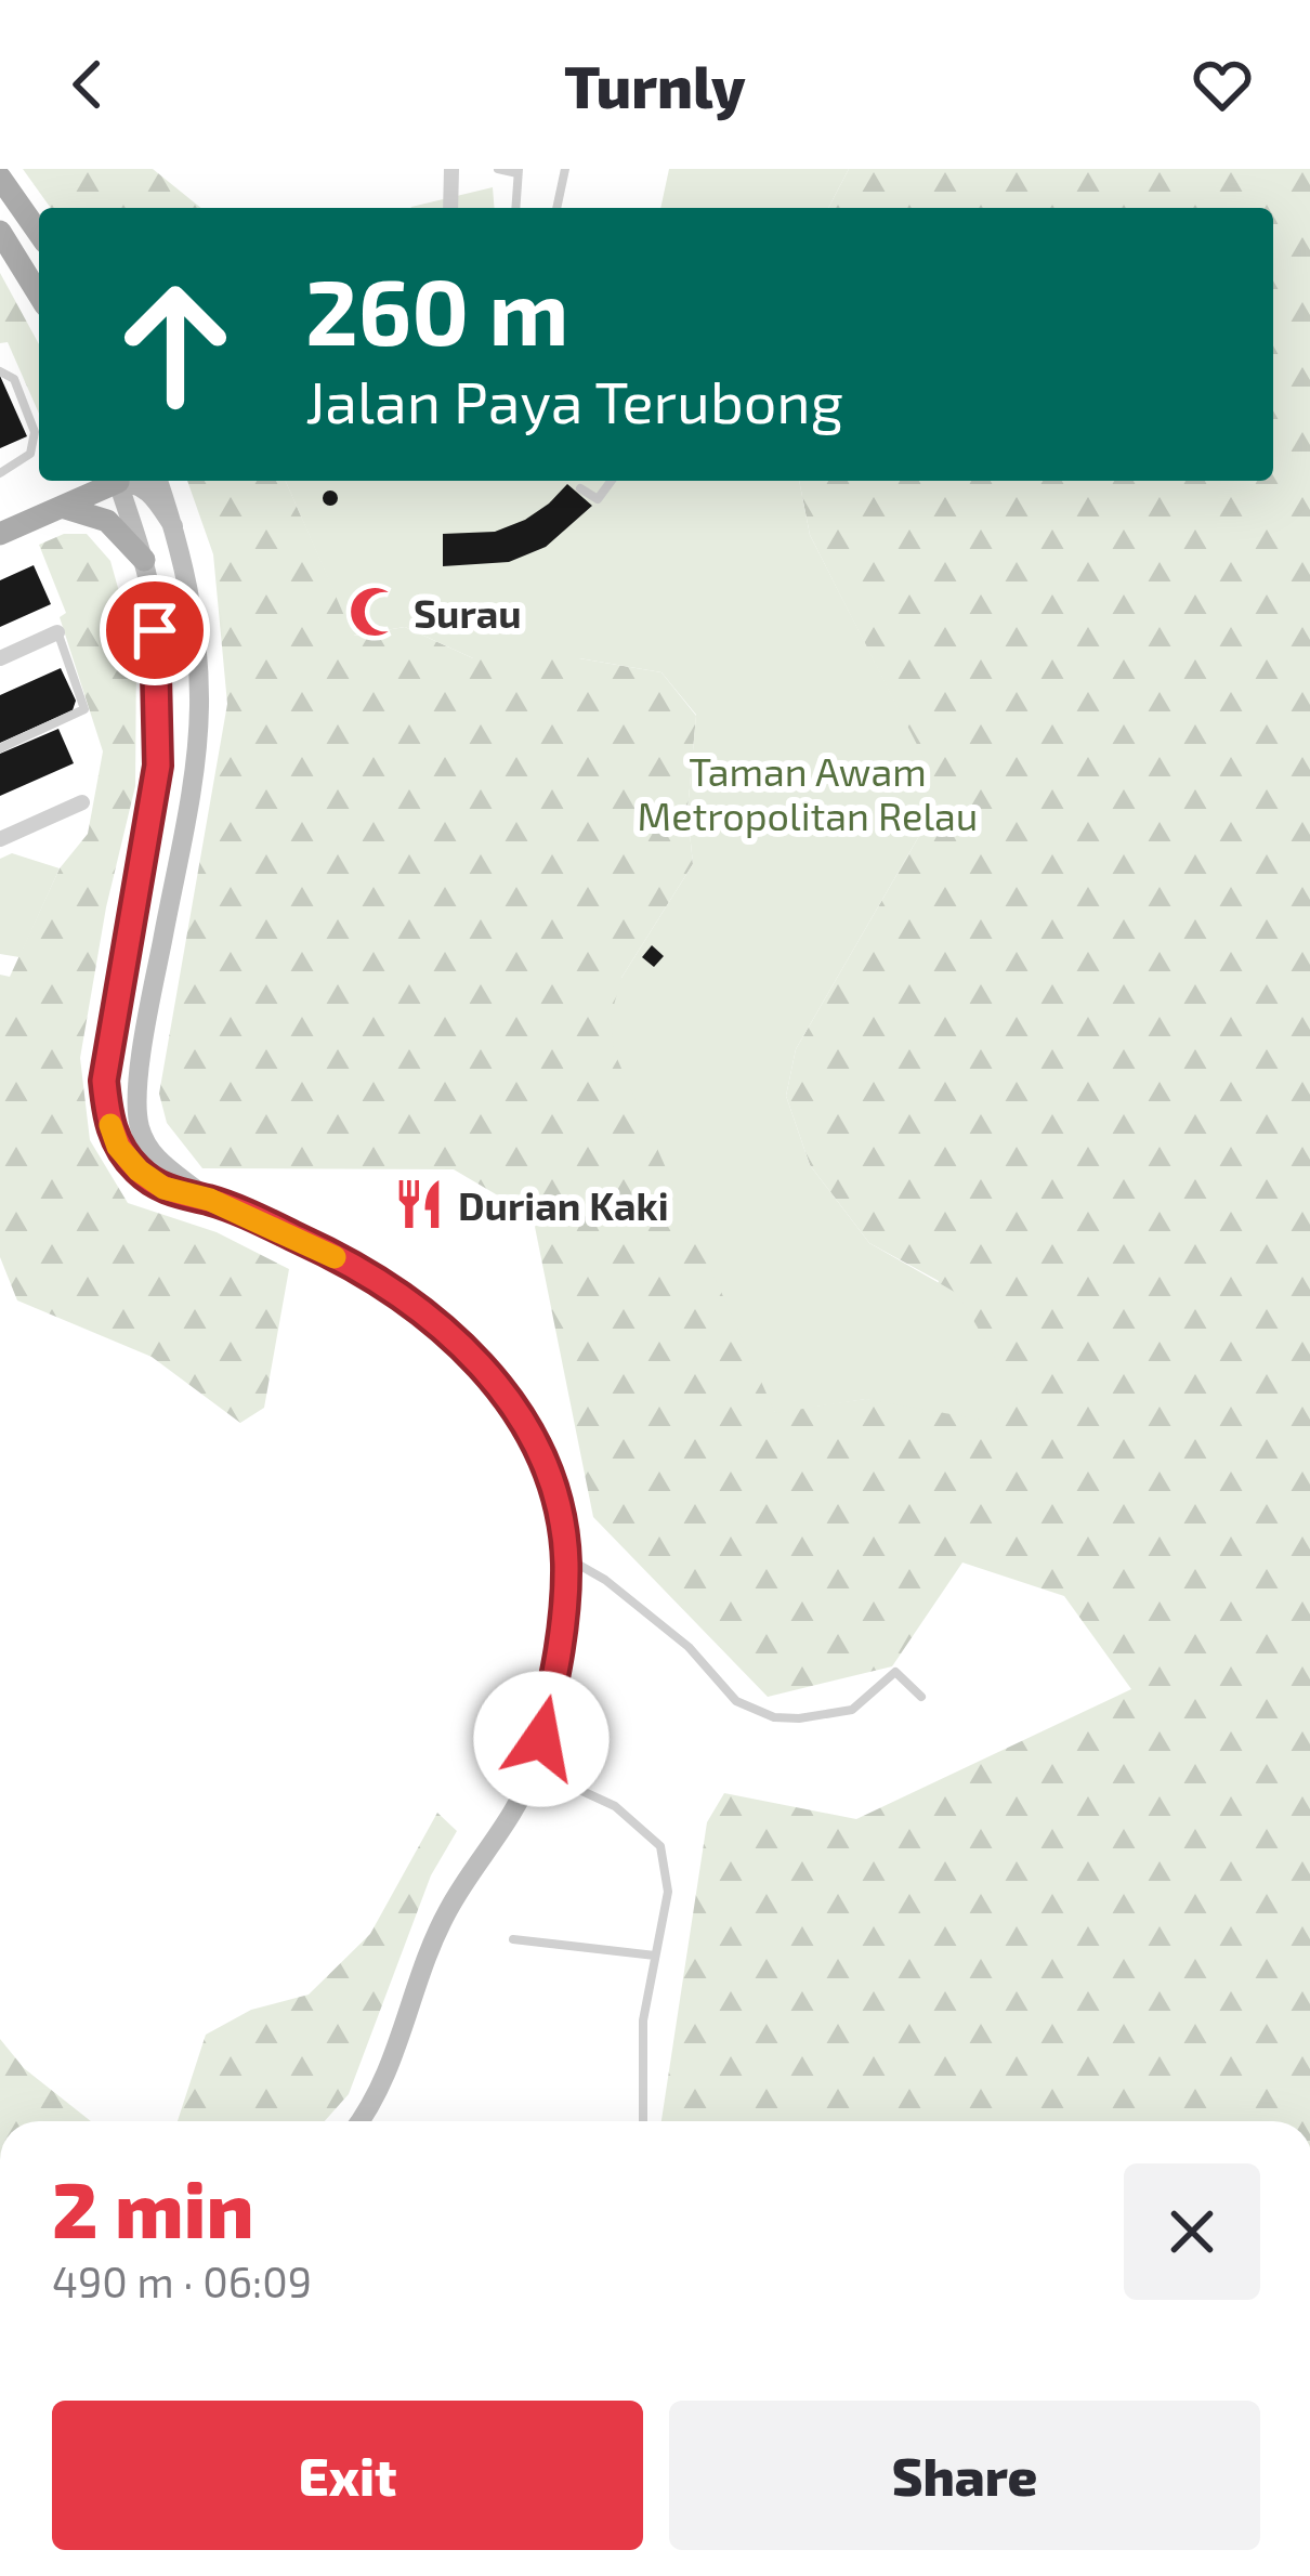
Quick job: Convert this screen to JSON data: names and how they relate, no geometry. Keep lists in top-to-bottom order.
{
  "parks": ["Taman Awam Metropolitan Relau"],
  "places": {
    "mosque": ["Surau"],
    "restaurant": ["Durian Kaki"]
  },
  "page": {
    "header": "Turnly",
    "turn": ["260 m", "Jalan Paya Terubong"],
    "heading": ["2 min", "490 m · 06:09"],
    "buttons": ["Exit", "Share"]
  }
}
